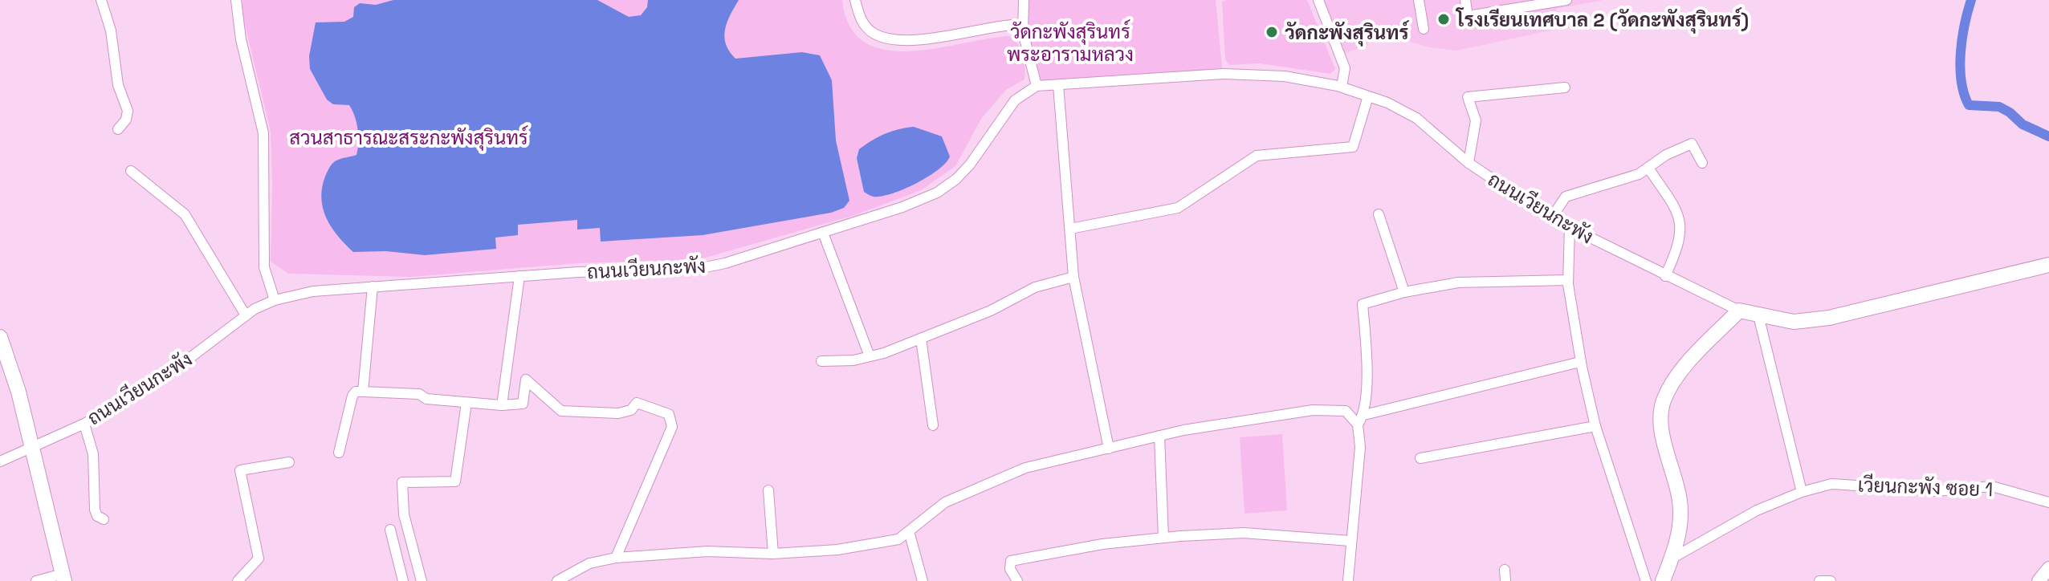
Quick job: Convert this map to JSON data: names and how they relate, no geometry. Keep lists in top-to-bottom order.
{
  "streets": {
    "main road": ["ถนนเวียนกะพัง"],
    "street": ["เวียนกะพัง ซอย 1"]
  },
  "parks": ["วัดกะพังสุรินทร์ พระอารามหลวง", "สวนสาธารณะสระกะพังสุรินทร์"],
  "places": ["โรงเรียนเทศบาล 2 (วัดกะพังสุรินทร์)", "วัดกะพังสุรินทร์"]
}
